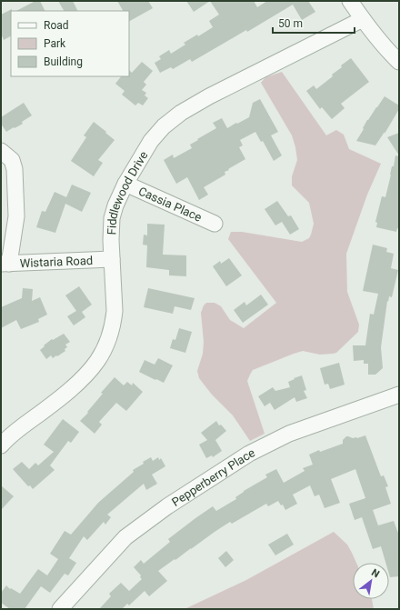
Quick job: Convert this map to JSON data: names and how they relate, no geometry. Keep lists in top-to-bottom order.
{
  "streets": {
    "street": [
      "Fiddlewood Drive",
      "Cassia Place",
      "Wistaria Road",
      "Pepperberry Place"
    ]
  },
  "crossings": [
    ["Fiddlewood Drive", "Cassia Place"],
    ["Fiddlewood Drive", "Wistaria Road"]
  ],
  "legend": ["Road", "Park", "Building"],
  "scale_bar": "50 m",
  "north": "top right"
}
